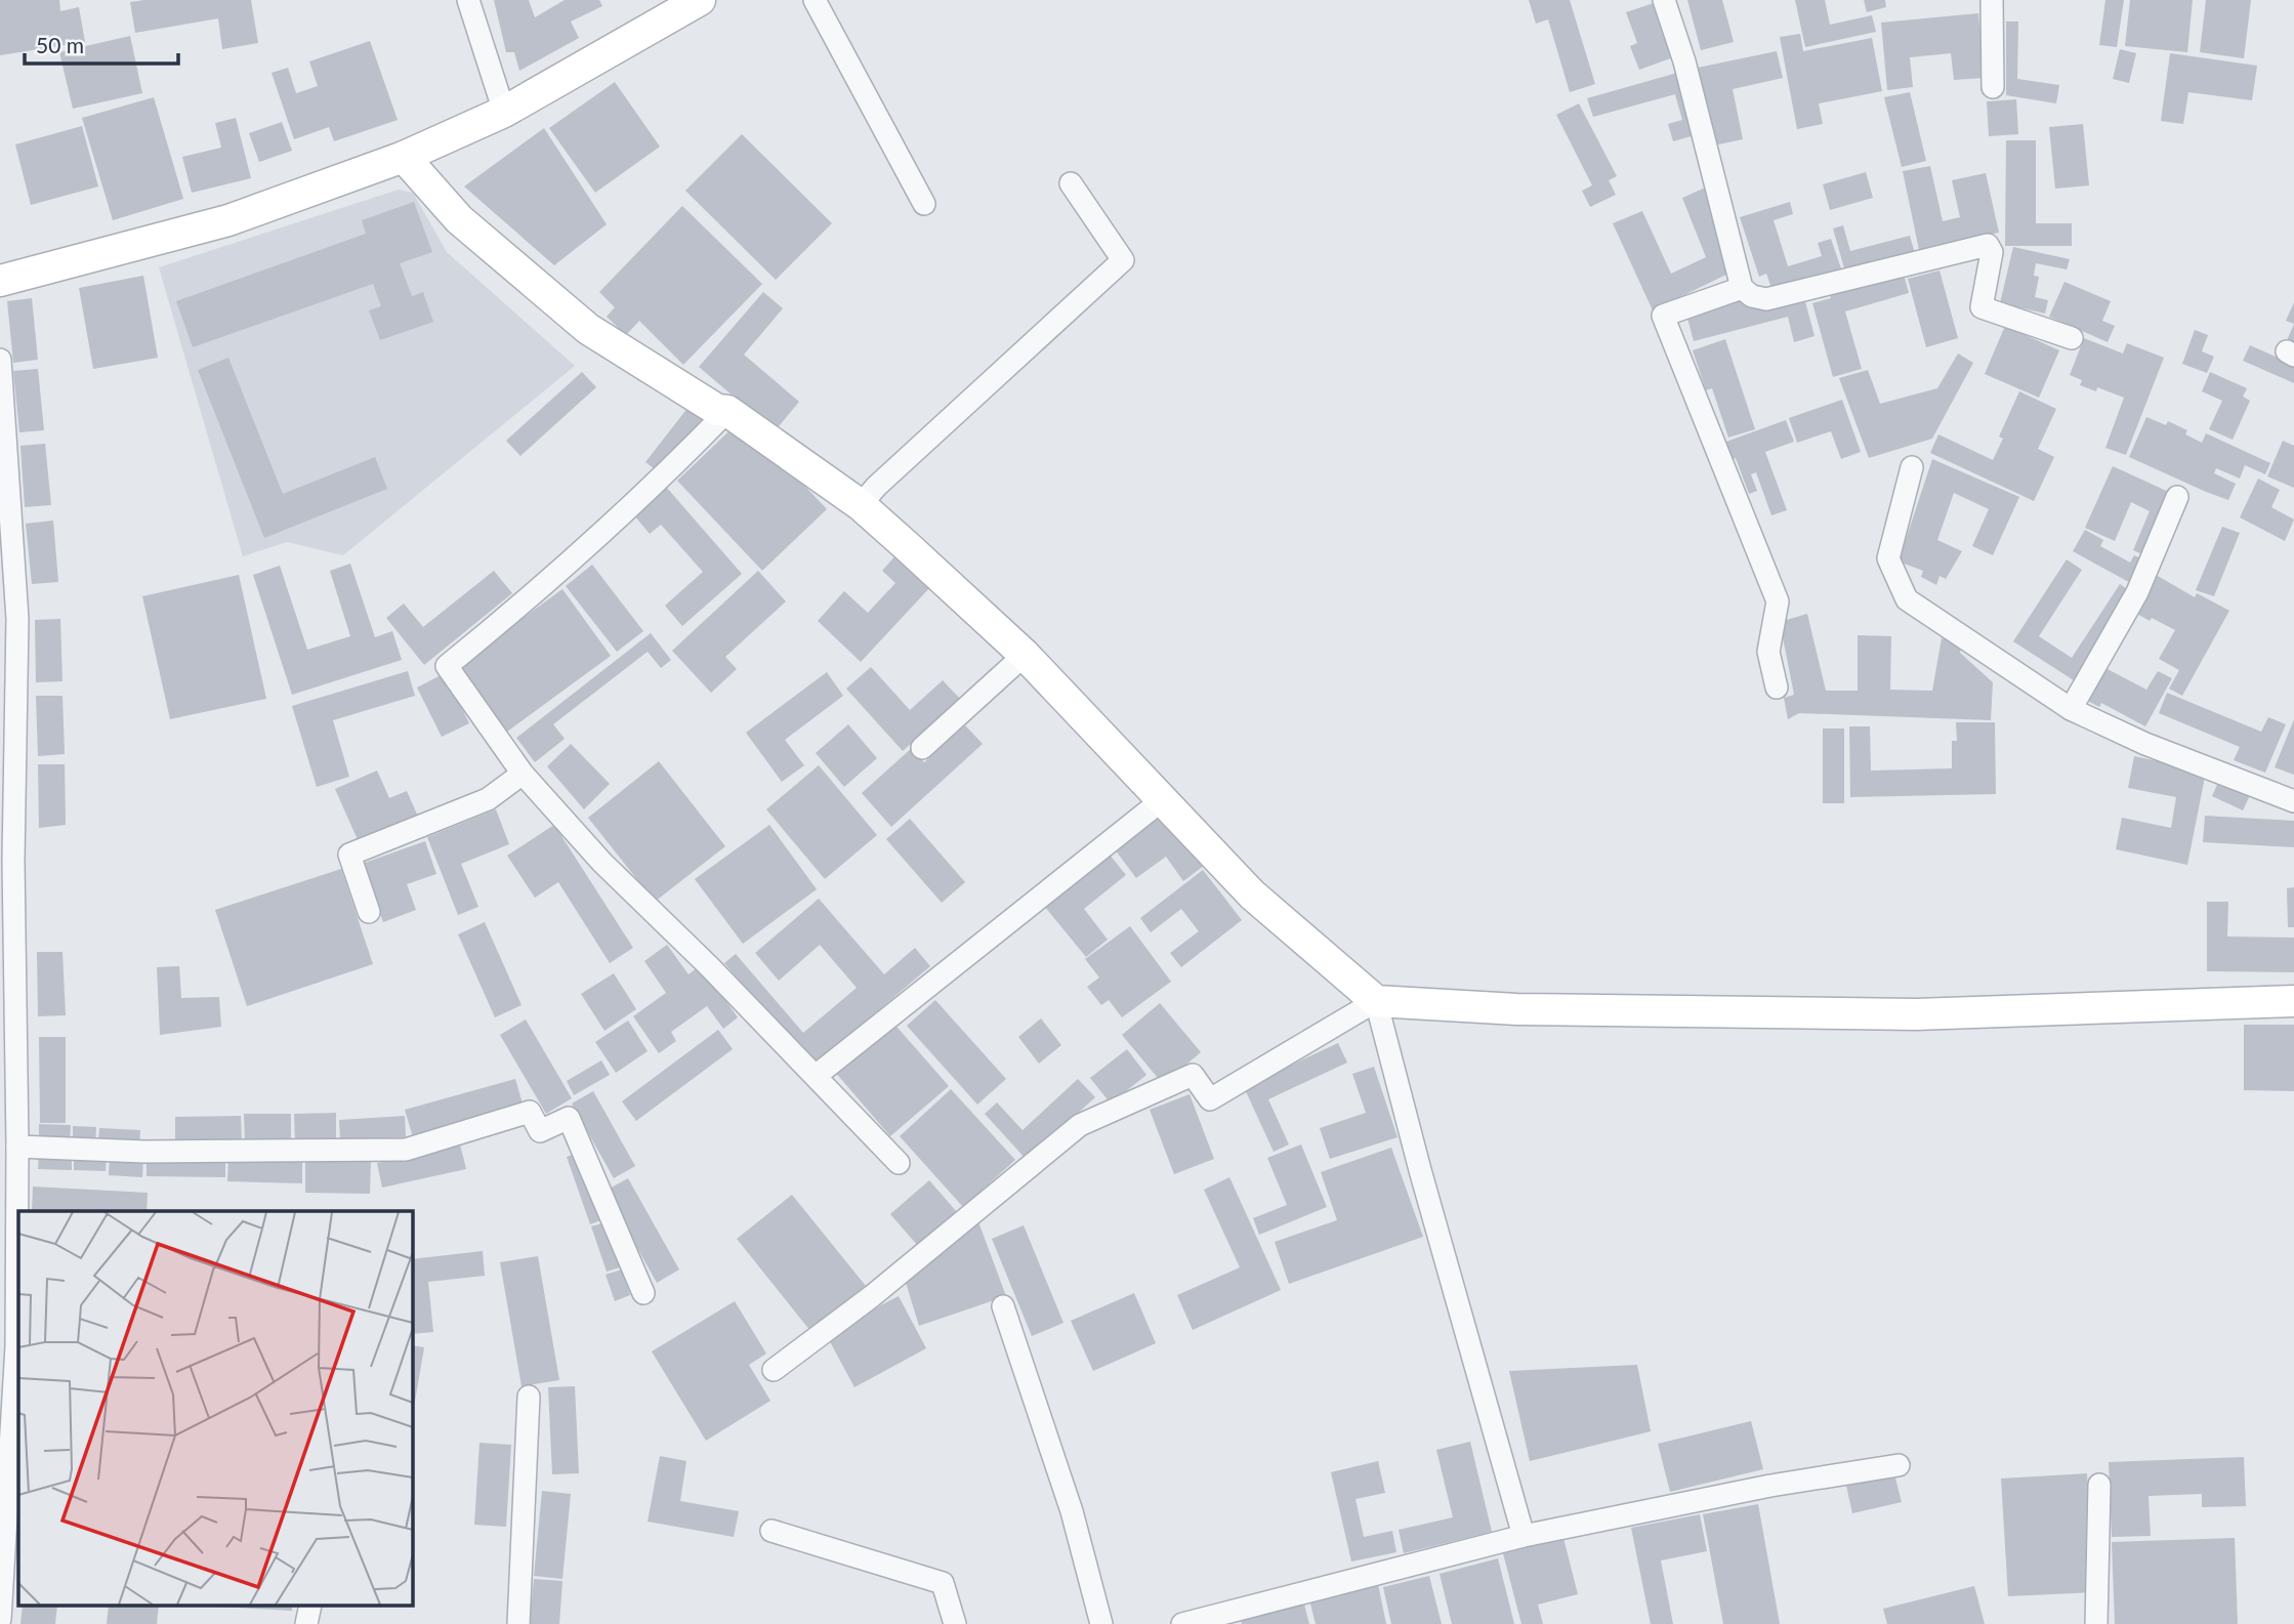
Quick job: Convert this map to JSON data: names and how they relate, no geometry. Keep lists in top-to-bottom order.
{
  "scale_bar": "50 m"
}
